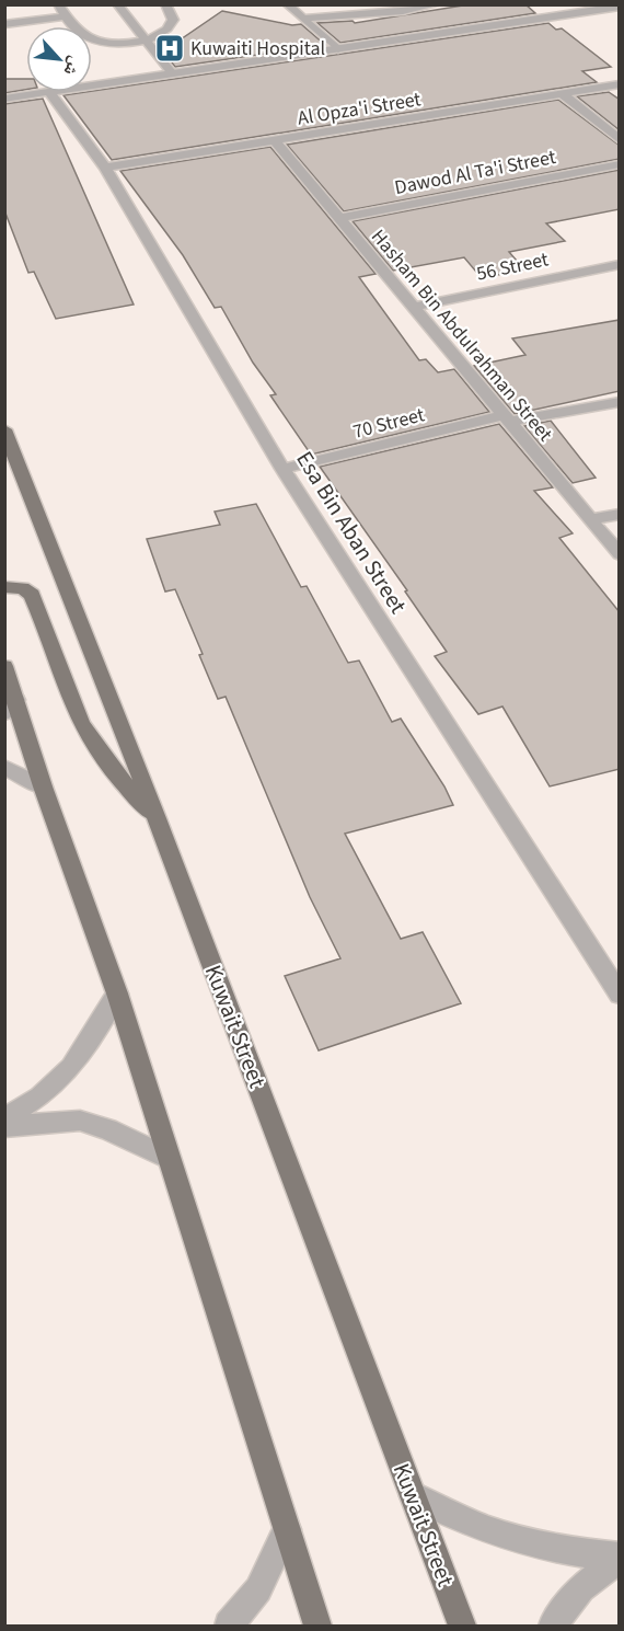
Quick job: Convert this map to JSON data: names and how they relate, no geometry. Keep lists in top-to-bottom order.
{
  "streets": {
    "main road": ["Kuwait Street"],
    "street": [
      "Al Opza'i Street",
      "Dawod Al Ta'i Street",
      "56 Street",
      "Hasham Bin Abdulrahman Street",
      "70 Street",
      "Esa Bin Aban Street"
    ]
  },
  "crossings": [
    ["Al Opza'i Street", "Hasham Bin Abdulrahman Street"],
    ["Al Opza'i Street", "Esa Bin Aban Street"],
    ["Dawod Al Ta'i Street", "Hasham Bin Abdulrahman Street"],
    ["56 Street", "Hasham Bin Abdulrahman Street"],
    ["Hasham Bin Abdulrahman Street", "70 Street"],
    ["70 Street", "Esa Bin Aban Street"]
  ],
  "places": {
    "hospital": ["Kuwaiti Hospital"]
  },
  "north": "bottom right"
}
